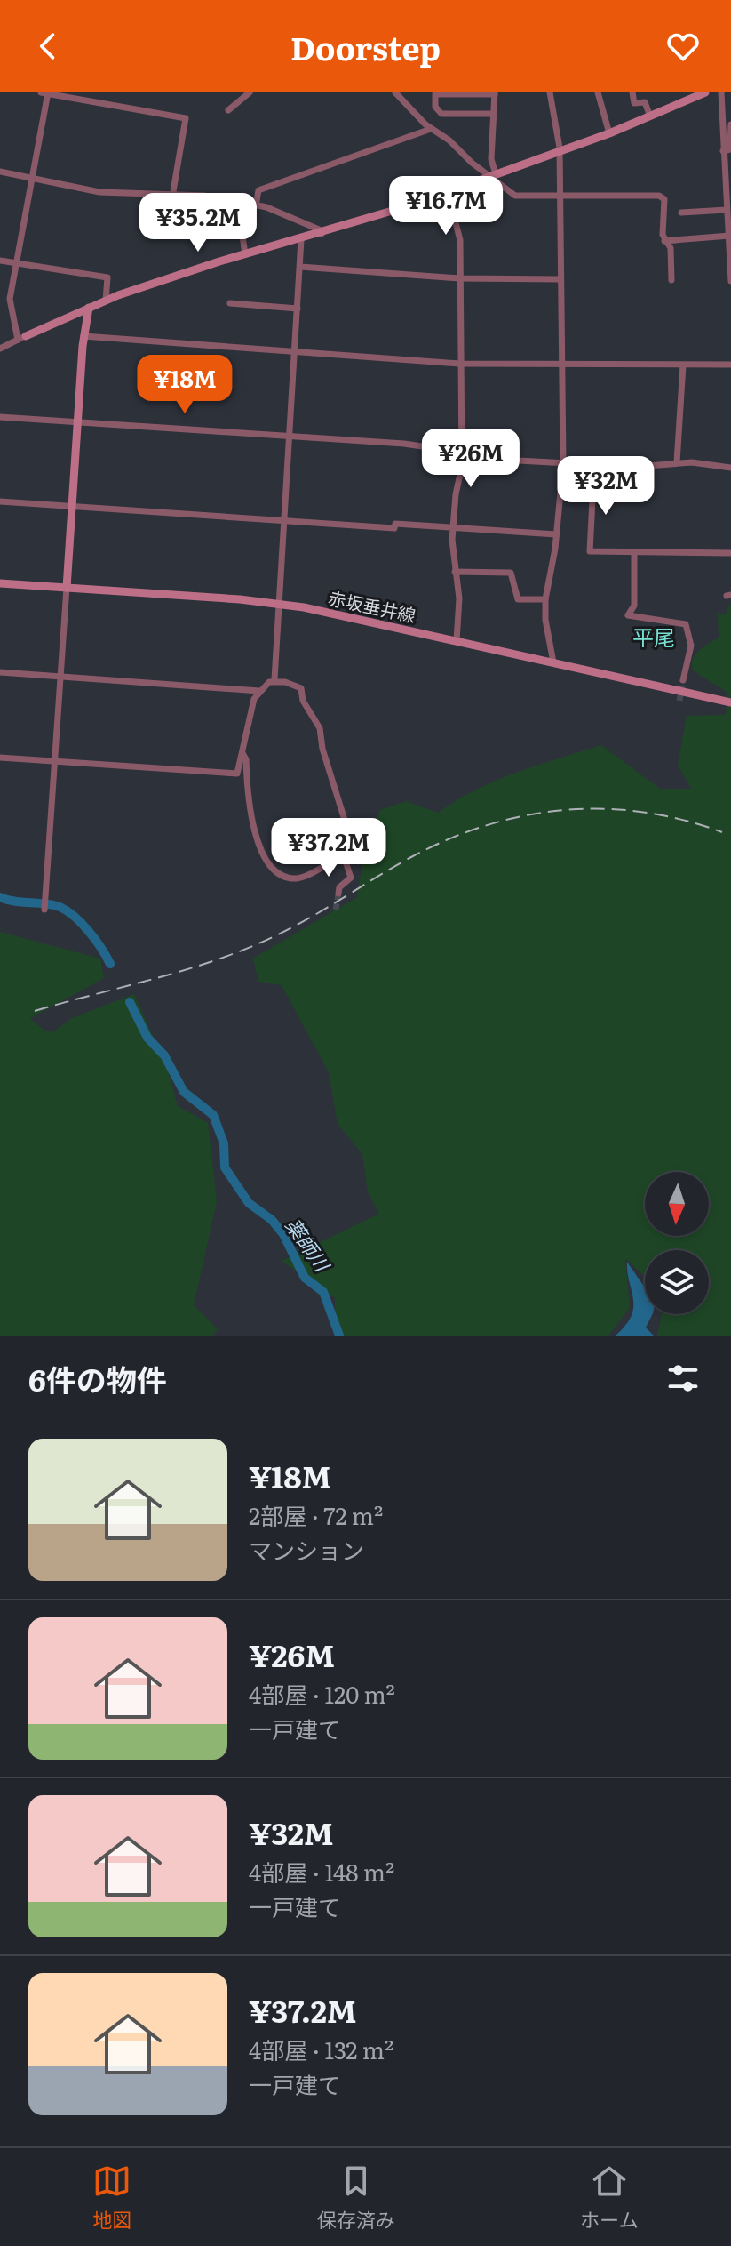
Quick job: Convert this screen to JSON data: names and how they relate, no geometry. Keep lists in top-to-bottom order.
{
  "streets": {
    "street": ["赤坂垂井線"]
  },
  "districts": ["平尾"],
  "water": ["薬師川"],
  "north": "bottom",
  "page": {
    "header": "Doorstep",
    "price": [
      "¥16.7M",
      "¥35.2M",
      "¥18M",
      "¥26M",
      "¥32M",
      "¥37.2M"
    ],
    "heading": "6件の物件",
    "list": [
      {
        "name": "¥18M",
        "note": "2部屋 · 72 m² · マンション"
      },
      {
        "name": "¥26M",
        "note": "4部屋 · 120 m² · 一戸建て"
      },
      {
        "name": "¥32M",
        "note": "4部屋 · 148 m² · 一戸建て"
      },
      {
        "name": "¥37.2M",
        "note": "4部屋 · 132 m² · 一戸建て"
      }
    ],
    "tabs": ["地図", "保存済み", "ホーム"]
  }
}
